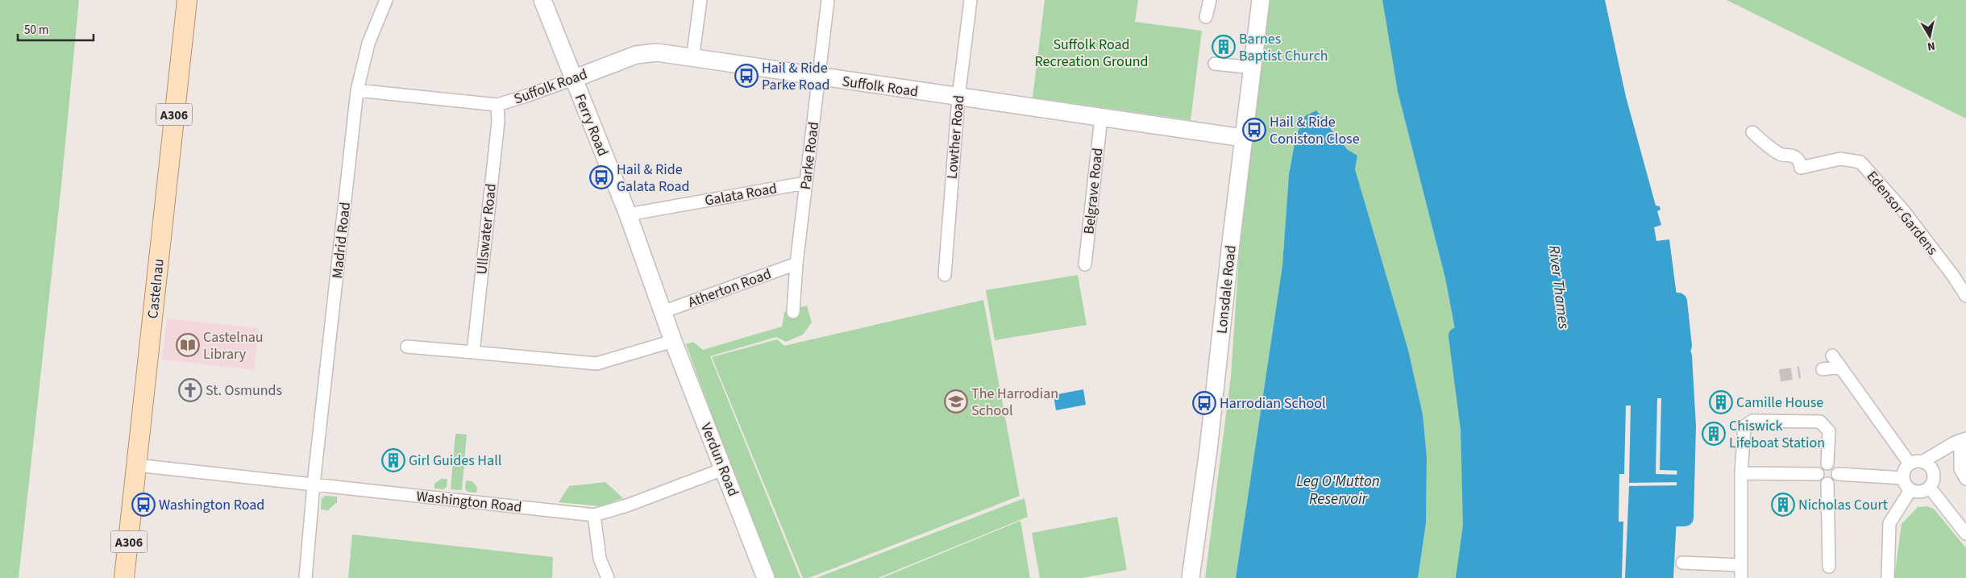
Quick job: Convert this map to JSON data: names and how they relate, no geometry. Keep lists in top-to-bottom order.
{
  "streets": {
    "main road": ["A306", "Castelnau"],
    "street": [
      "Suffolk Road",
      "Ferry Road",
      "Lowther Road",
      "Parke Road",
      "Belgrave Road",
      "Galata Road",
      "Edensor Gardens",
      "Ullswater Road",
      "Madrid Road",
      "Atherton Road",
      "Lonsdale Road",
      "Verdun Road",
      "Washington Road"
    ]
  },
  "crossings": [
    ["Suffolk Road", "Ferry Road"],
    ["Suffolk Road", "Lowther Road"],
    ["Suffolk Road", "Parke Road"],
    ["Suffolk Road", "Belgrave Road"],
    ["Suffolk Road", "Ullswater Road"],
    ["Suffolk Road", "Madrid Road"],
    ["Suffolk Road", "Lonsdale Road"],
    ["Ferry Road", "Galata Road"],
    ["Ferry Road", "Atherton Road"],
    ["Ferry Road", "Verdun Road"],
    ["Parke Road", "Galata Road"],
    ["Parke Road", "Atherton Road"],
    ["Madrid Road", "Washington Road"],
    ["Castelnau", "Washington Road"],
    ["Verdun Road", "Washington Road"]
  ],
  "water": ["River Thames", "Leg O'Mutton Reservoir"],
  "parks": ["Suffolk Road Recreation Ground"],
  "places": {
    "building": [
      "Barnes Baptist Church",
      "Camille House",
      "Chiswick Lifeboat Station",
      "Girl Guides Hall",
      "Nicholas Court"
    ],
    "bus stop": [
      "Hail & Ride Parke Road",
      "Hail & Ride Coniston Close",
      "Hail & Ride Galata Road",
      "Harrodian School",
      "Washington Road"
    ],
    "library": ["Castelnau Library"],
    "church": ["St. Osmunds"],
    "school or university": ["The Harrodian School"]
  },
  "scale_bar": "50 m",
  "north": "bottom"
}
